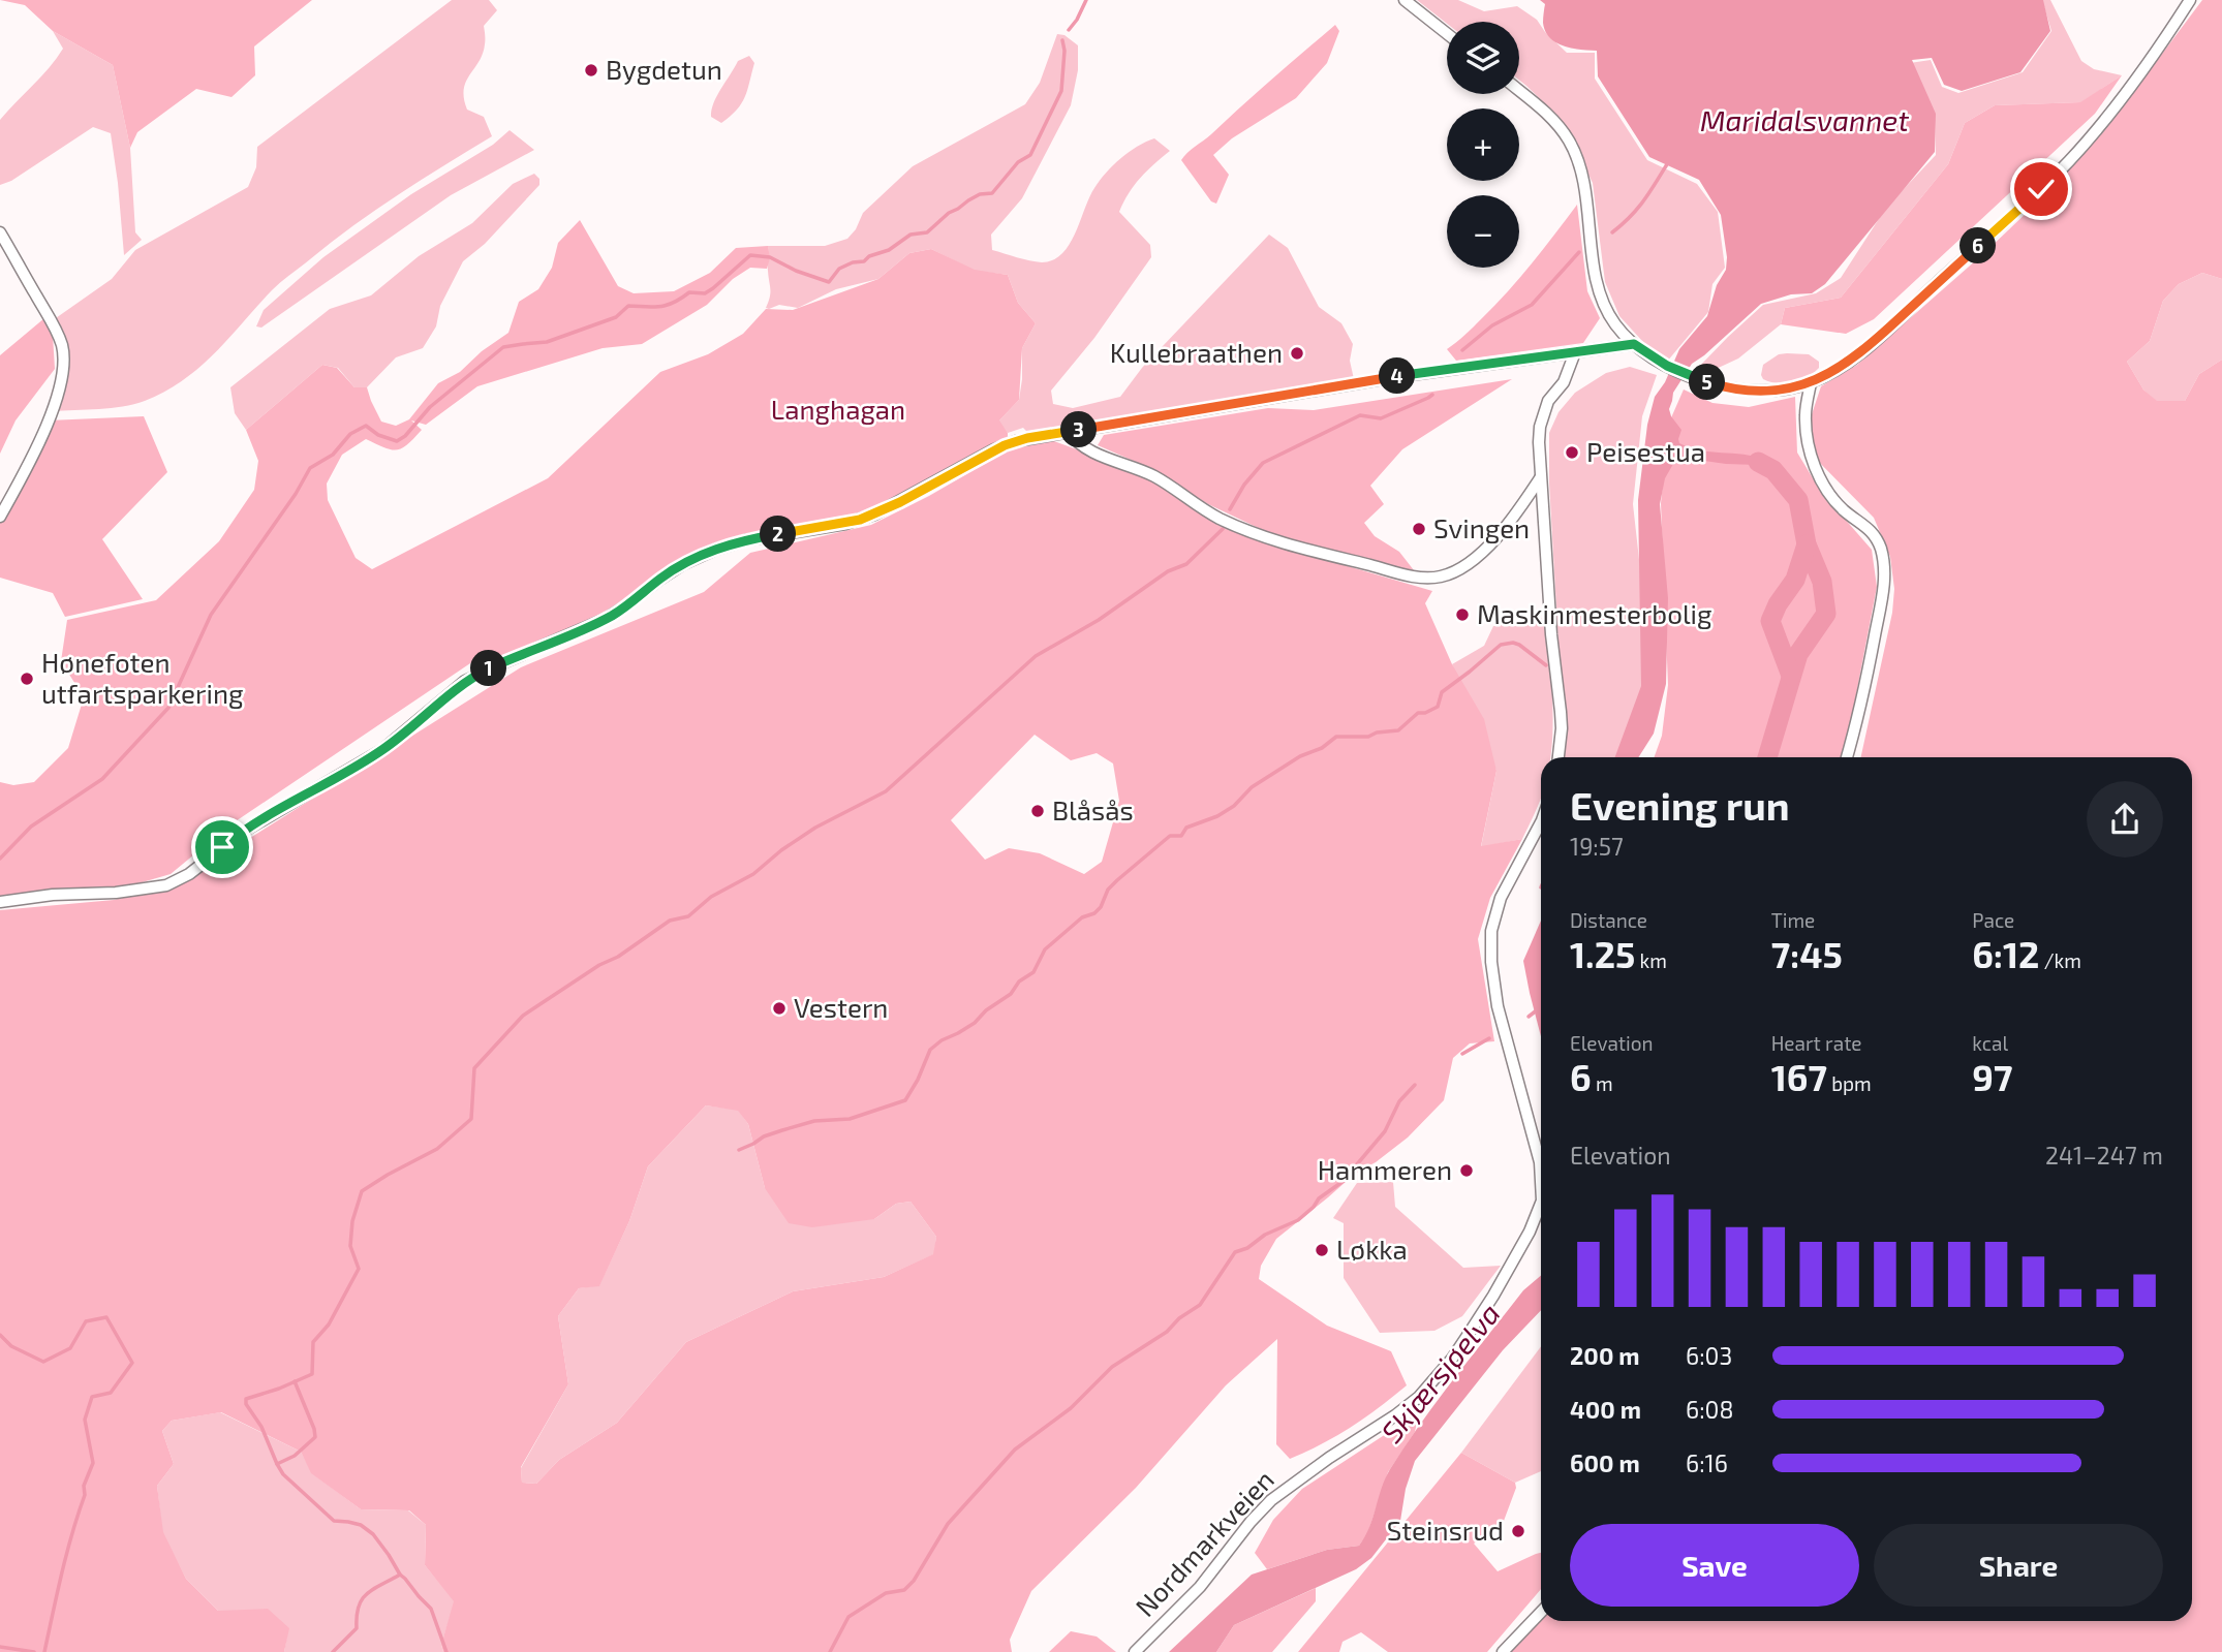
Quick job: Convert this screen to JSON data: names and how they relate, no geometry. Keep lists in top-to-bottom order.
{
  "streets": {
    "street": ["Nordmarkveien"]
  },
  "water": ["Maridalsvannet", "Skjærsjøelva"],
  "parks": ["Langhagan"],
  "places": [
    "Bygdetun",
    "Kullebraathen",
    "Peisestua",
    "Svingen",
    "Maskinmesterbolig",
    "Hønefoten utfartsparkering",
    "Blåsås",
    "Vestern",
    "Hammeren",
    "Løkka",
    "Steinsrud"
  ],
  "page": {
    "map_buttons": ["+", "−"],
    "pins": [
      "6",
      "4",
      "5",
      "3",
      "2",
      "1"
    ],
    "heading": ["Evening run", "19:57"],
    "stats": [
      ["Distance", "1.25 km"],
      ["Time", "7:45"],
      ["Pace", "6:12 /km"],
      ["Elevation", "6 m"],
      ["Heart rate", "167 bpm"],
      ["kcal", "97"]
    ],
    "chart": ["Elevation", "241–247 m"],
    "list": [
      {
        "name": "200 m",
        "note": "6:03"
      },
      {
        "name": "400 m",
        "note": "6:08"
      },
      {
        "name": "600 m",
        "note": "6:16"
      }
    ],
    "buttons": ["Save", "Share"]
  }
}
